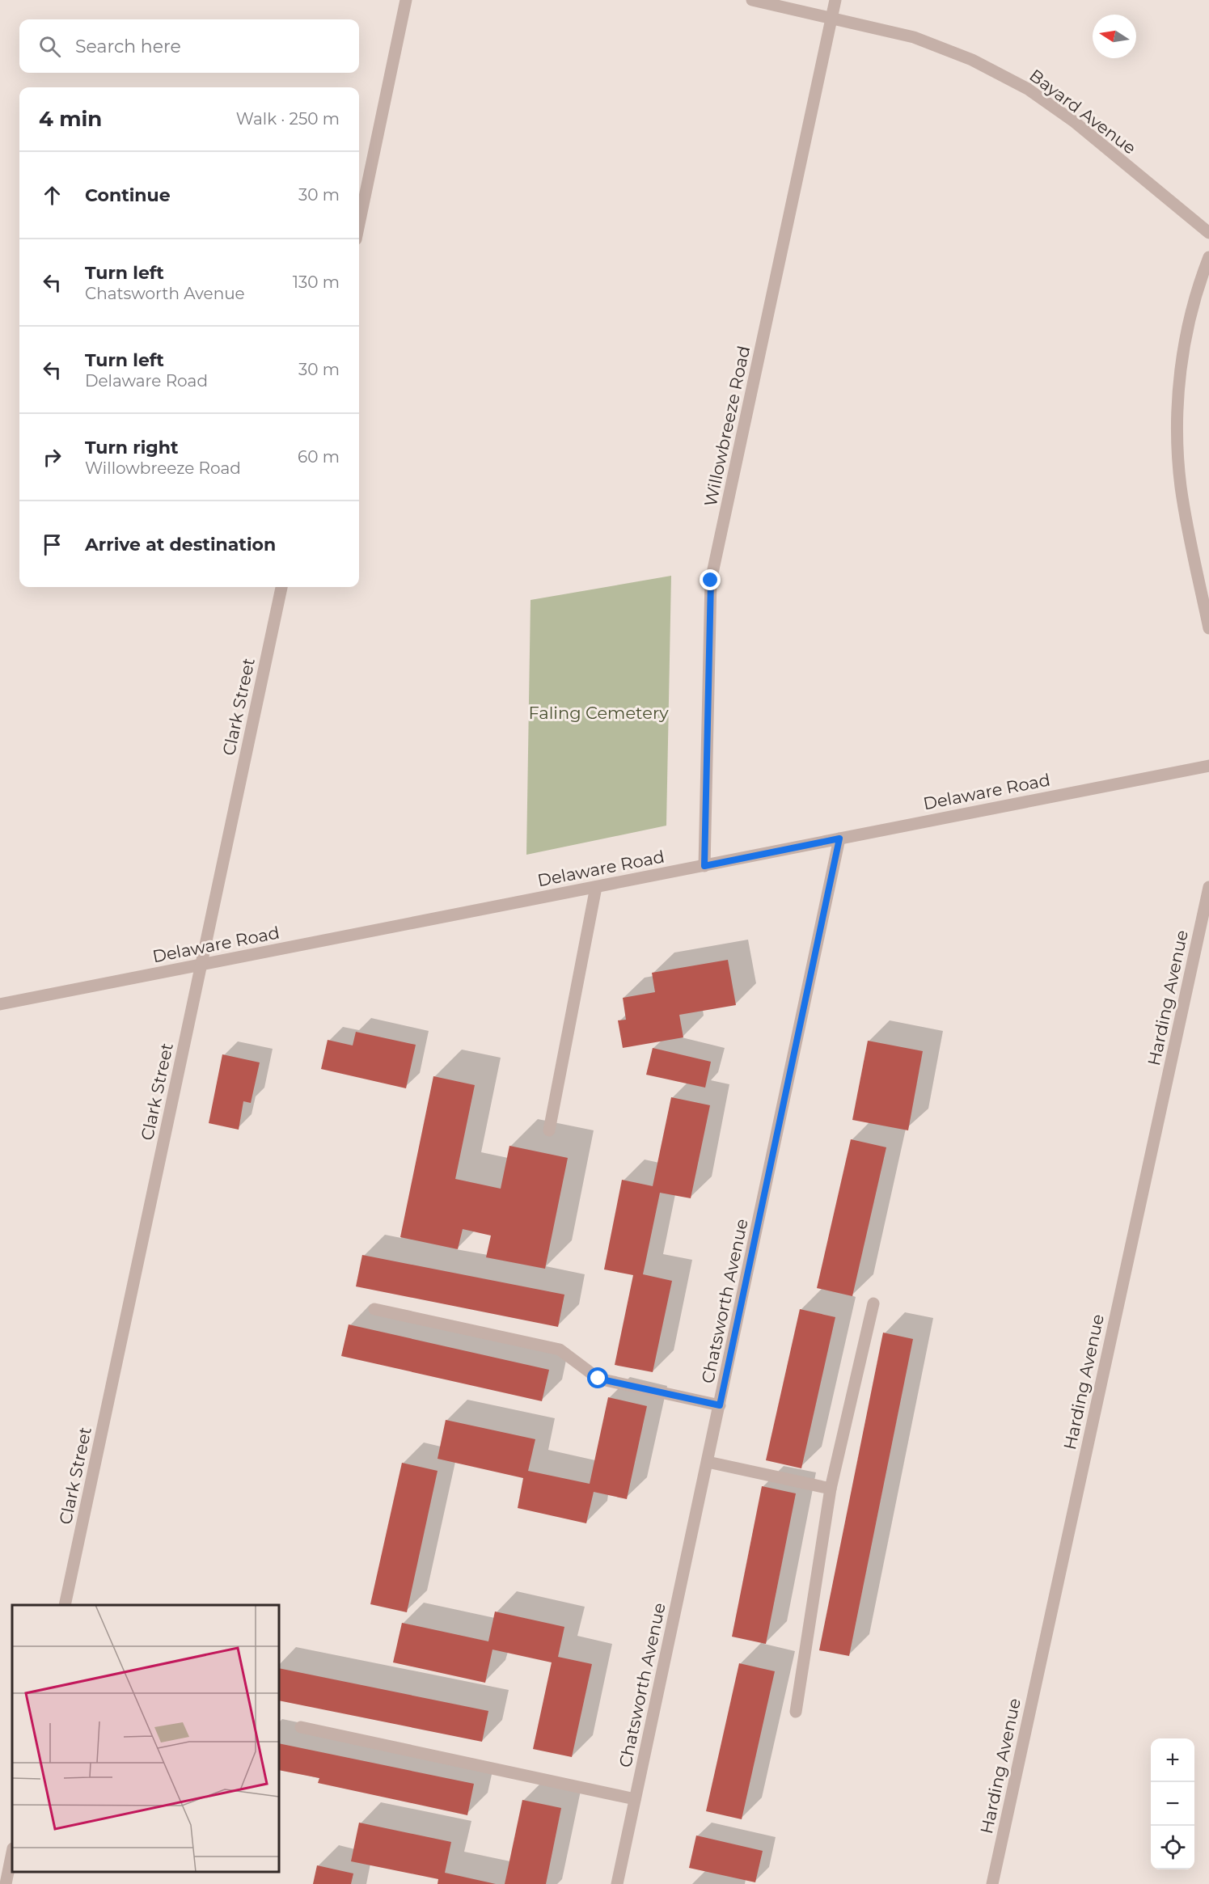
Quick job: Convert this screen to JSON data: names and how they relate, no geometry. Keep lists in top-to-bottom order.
{
  "streets": {
    "street": [
      "Bayard Avenue",
      "Willowbreeze Road",
      "Clark Street",
      "Delaware Road",
      "Harding Avenue",
      "Chatsworth Avenue"
    ]
  },
  "crossings": [
    ["Bayard Avenue", "Willowbreeze Road"],
    ["Willowbreeze Road", "Delaware Road"],
    ["Clark Street", "Delaware Road"],
    ["Delaware Road", "Chatsworth Avenue"]
  ],
  "parks": ["Faling Cemetery"],
  "north": "left",
  "page": {
    "search": "Search here",
    "heading": ["4 min", "Walk · 250 m"],
    "list": [
      ["Continue", "30 m"],
      ["Turn left", "Chatsworth Avenue", "130 m"],
      ["Turn left", "Delaware Road", "30 m"],
      ["Turn right", "Willowbreeze Road", "60 m"],
      "Arrive at destination"
    ],
    "map_buttons": ["+", "−"]
  }
}
